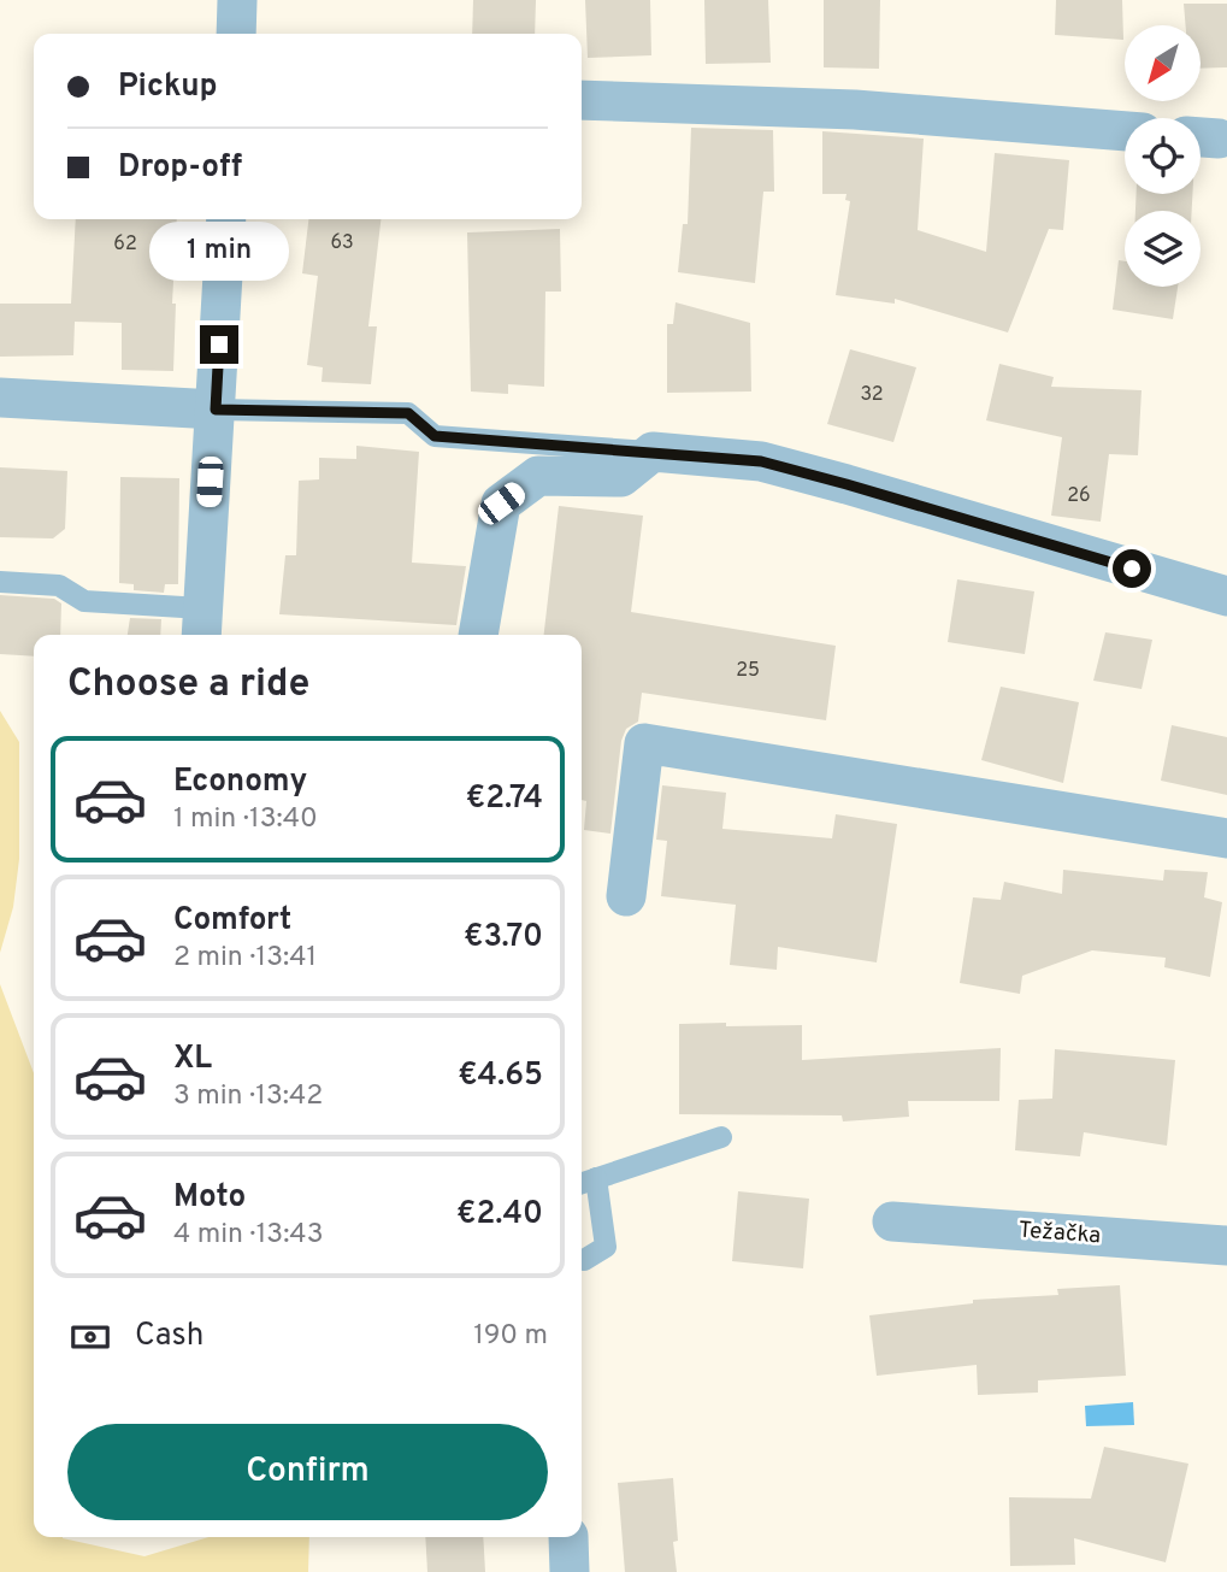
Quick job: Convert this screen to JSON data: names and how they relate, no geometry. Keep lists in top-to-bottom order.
{
  "streets": {
    "street": ["Težačka"]
  },
  "house_numbers": [
    "63",
    "62",
    "32",
    "26",
    "25"
  ],
  "north": "bottom left",
  "page": {
    "banner": ["Pickup", "Drop-off"],
    "bubble": "1 min",
    "heading": "Choose a ride",
    "list": [
      {
        "name": "Economy",
        "note": "1 min · 13:40",
        "value": "€2.74"
      },
      {
        "name": "Comfort",
        "note": "2 min · 13:41",
        "value": "€3.70"
      },
      {
        "name": "XL",
        "note": "3 min · 13:42",
        "value": "€4.65"
      },
      {
        "name": "Moto",
        "note": "4 min · 13:43",
        "value": "€2.40"
      }
    ],
    "pay": ["Cash", "190 m"],
    "buttons": "Confirm"
  }
}
